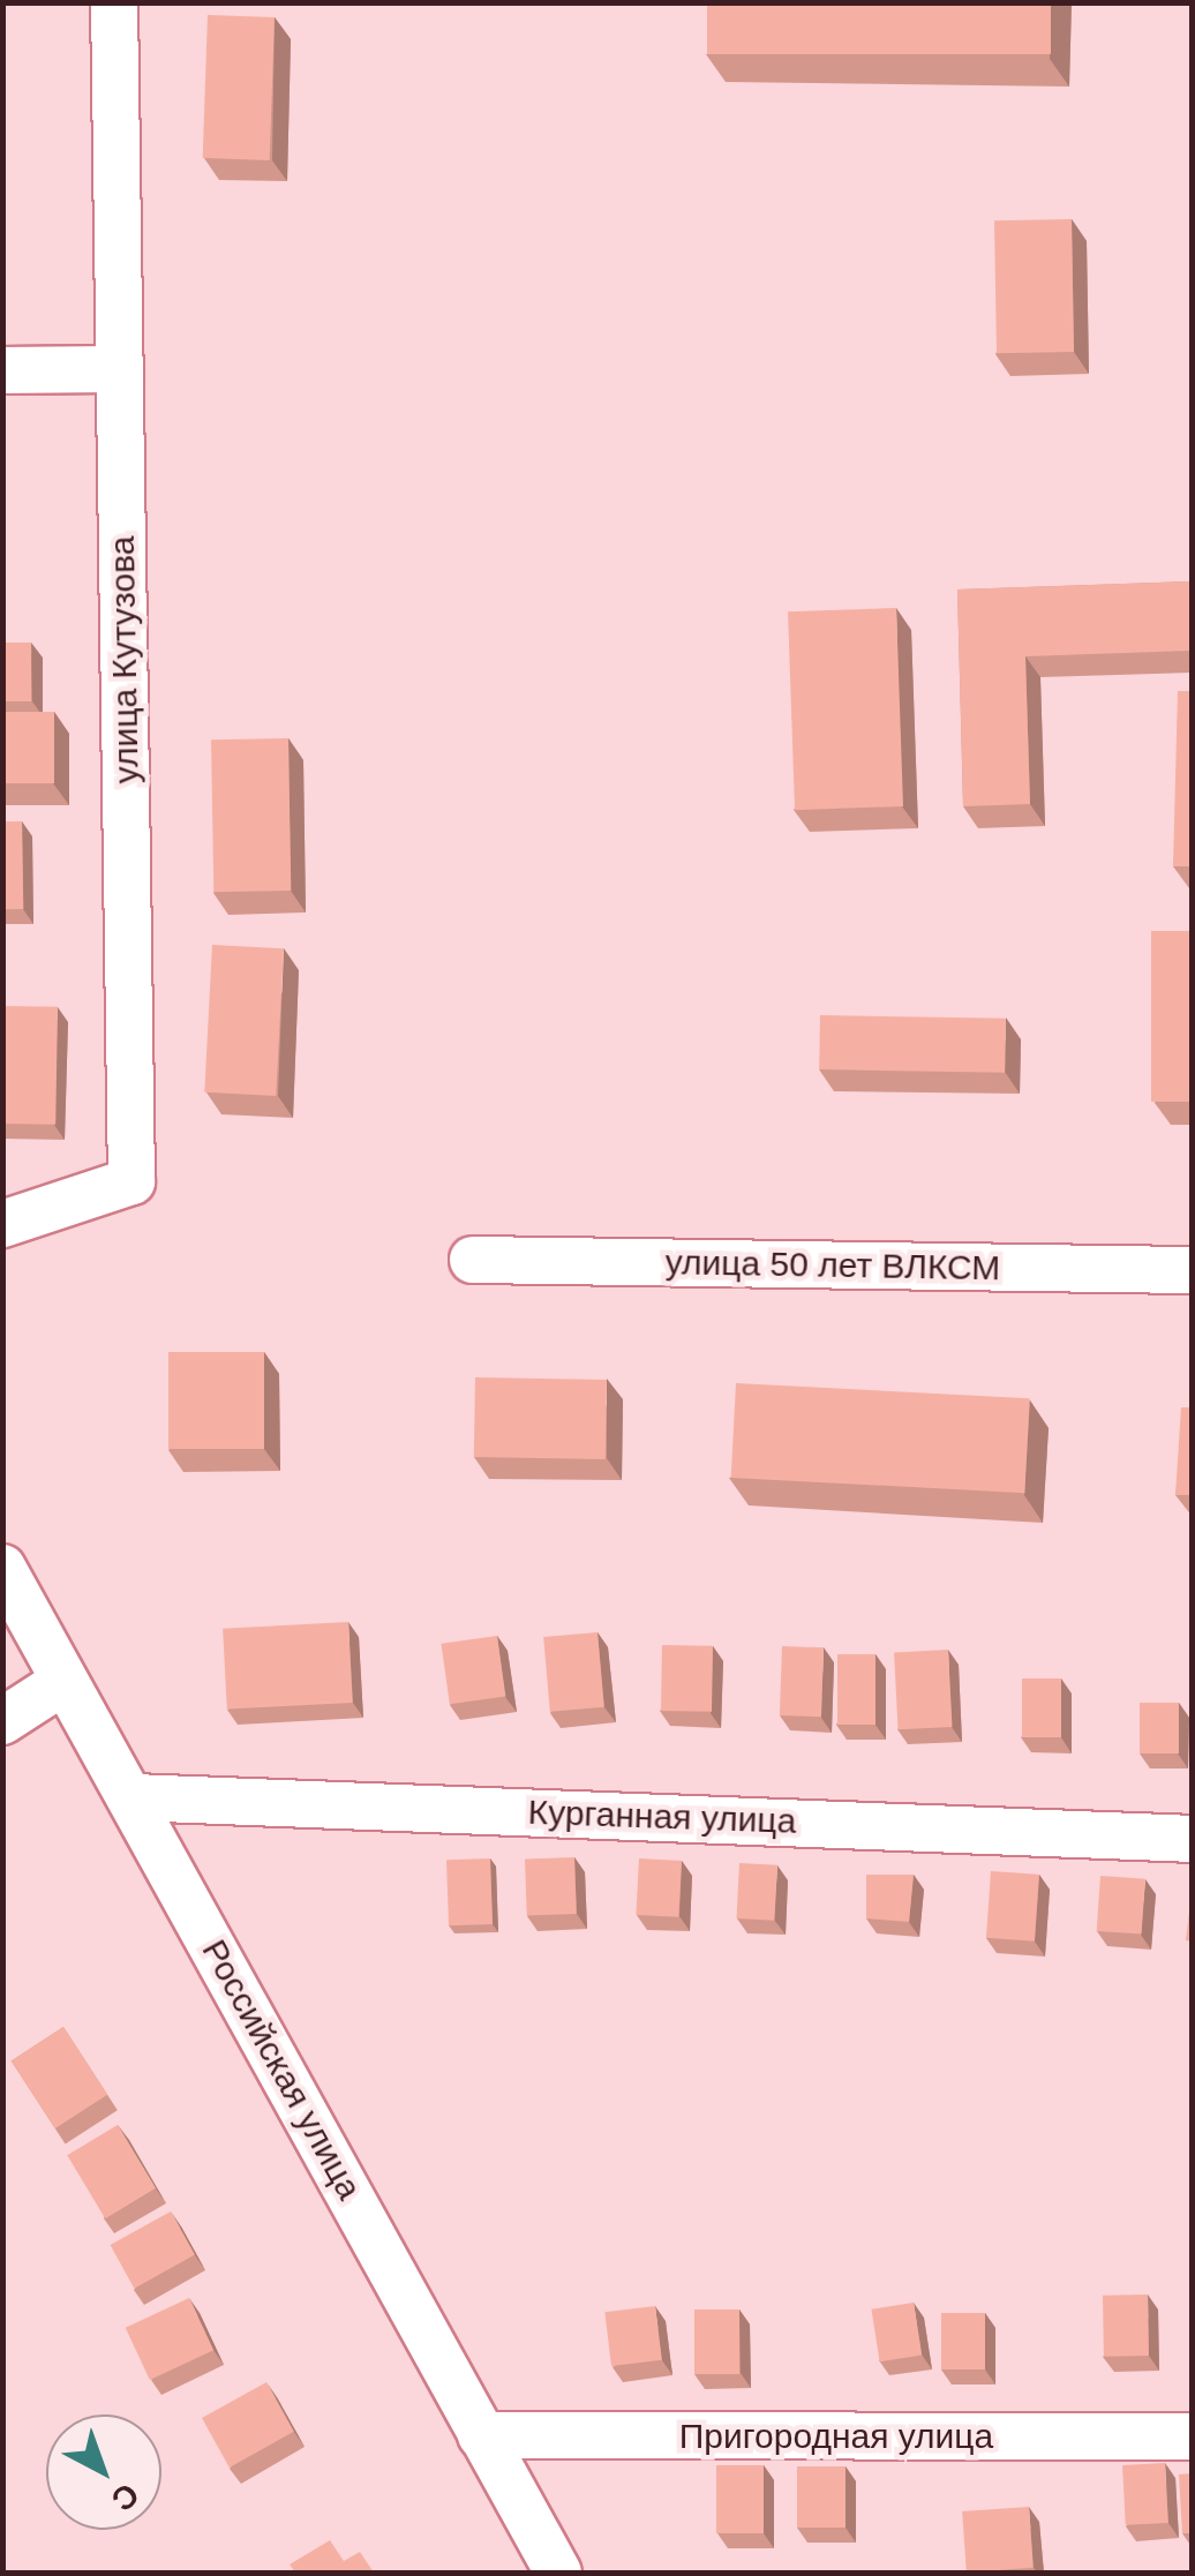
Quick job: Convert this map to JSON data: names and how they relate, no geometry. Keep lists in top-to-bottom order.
{
  "streets": {
    "street": [
      "улица Кутузова",
      "улица 50 лет ВЛКСМ",
      "Курганная улица",
      "Российская улица",
      "Пригородная улица"
    ]
  },
  "crossings": [
    ["Курганная улица", "Российская улица"],
    ["Российская улица", "Пригородная улица"]
  ],
  "north": "bottom right"
}
